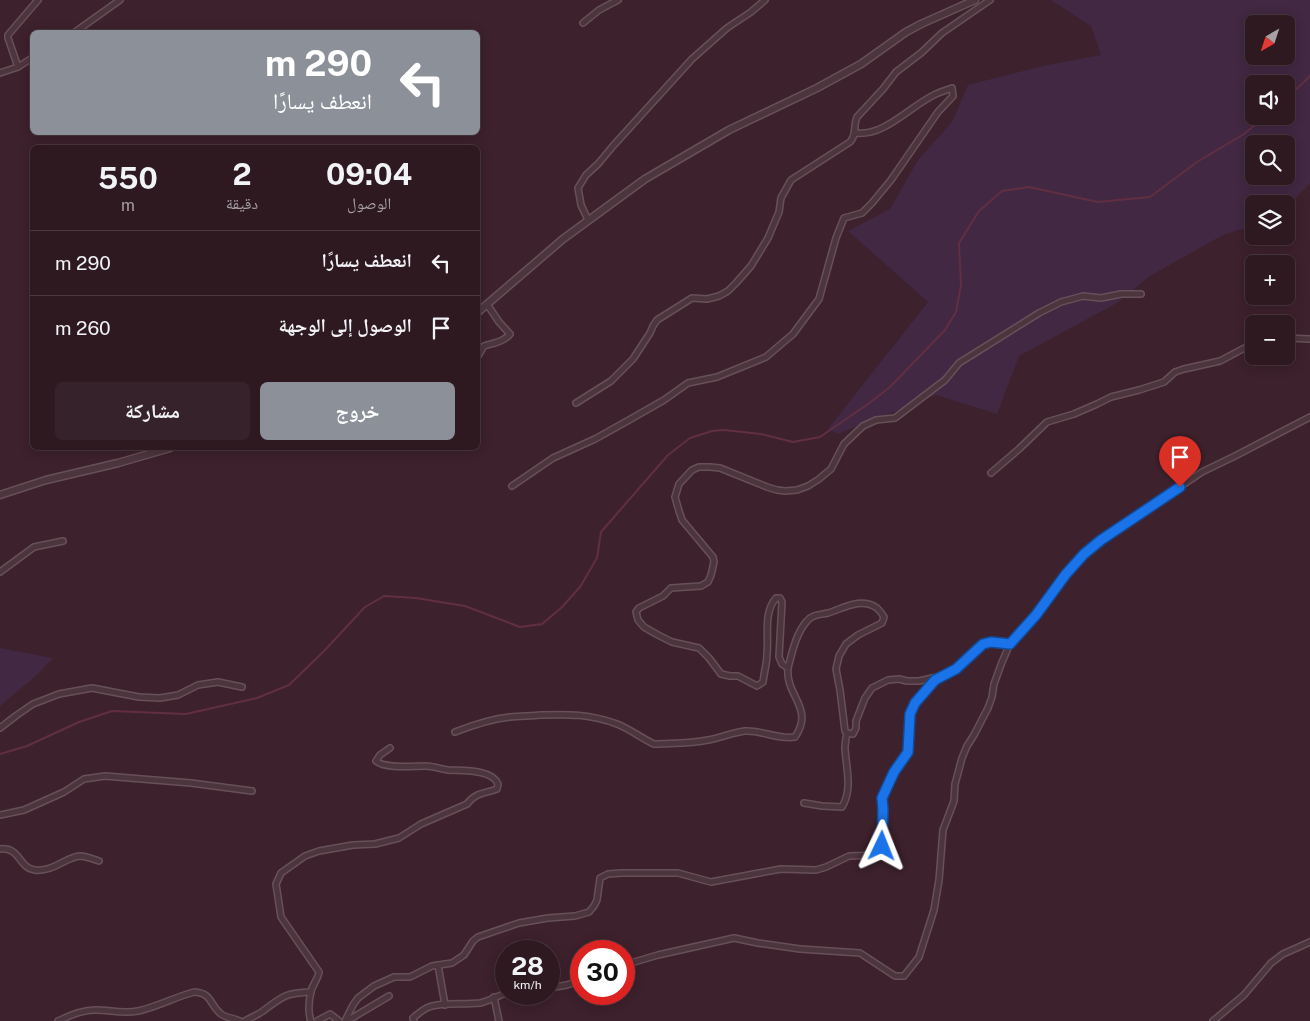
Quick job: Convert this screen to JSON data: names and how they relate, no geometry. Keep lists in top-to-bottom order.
{
  "north": "bottom left",
  "page": {
    "map_buttons": ["+", "−"],
    "turn": ["290 m", "انعطف يسارًا"],
    "eta": [
      "09:04",
      "الوصول",
      "2",
      "دقيقة",
      "550",
      "m"
    ],
    "list": [
      {
        "name": "انعطف يسارًا",
        "value": "290 m"
      },
      {
        "name": "الوصول إلى الوجهة",
        "value": "260 m"
      }
    ],
    "buttons": ["خروج", "مشاركة"],
    "speed": "28 km/h",
    "limit": "30"
  }
}
